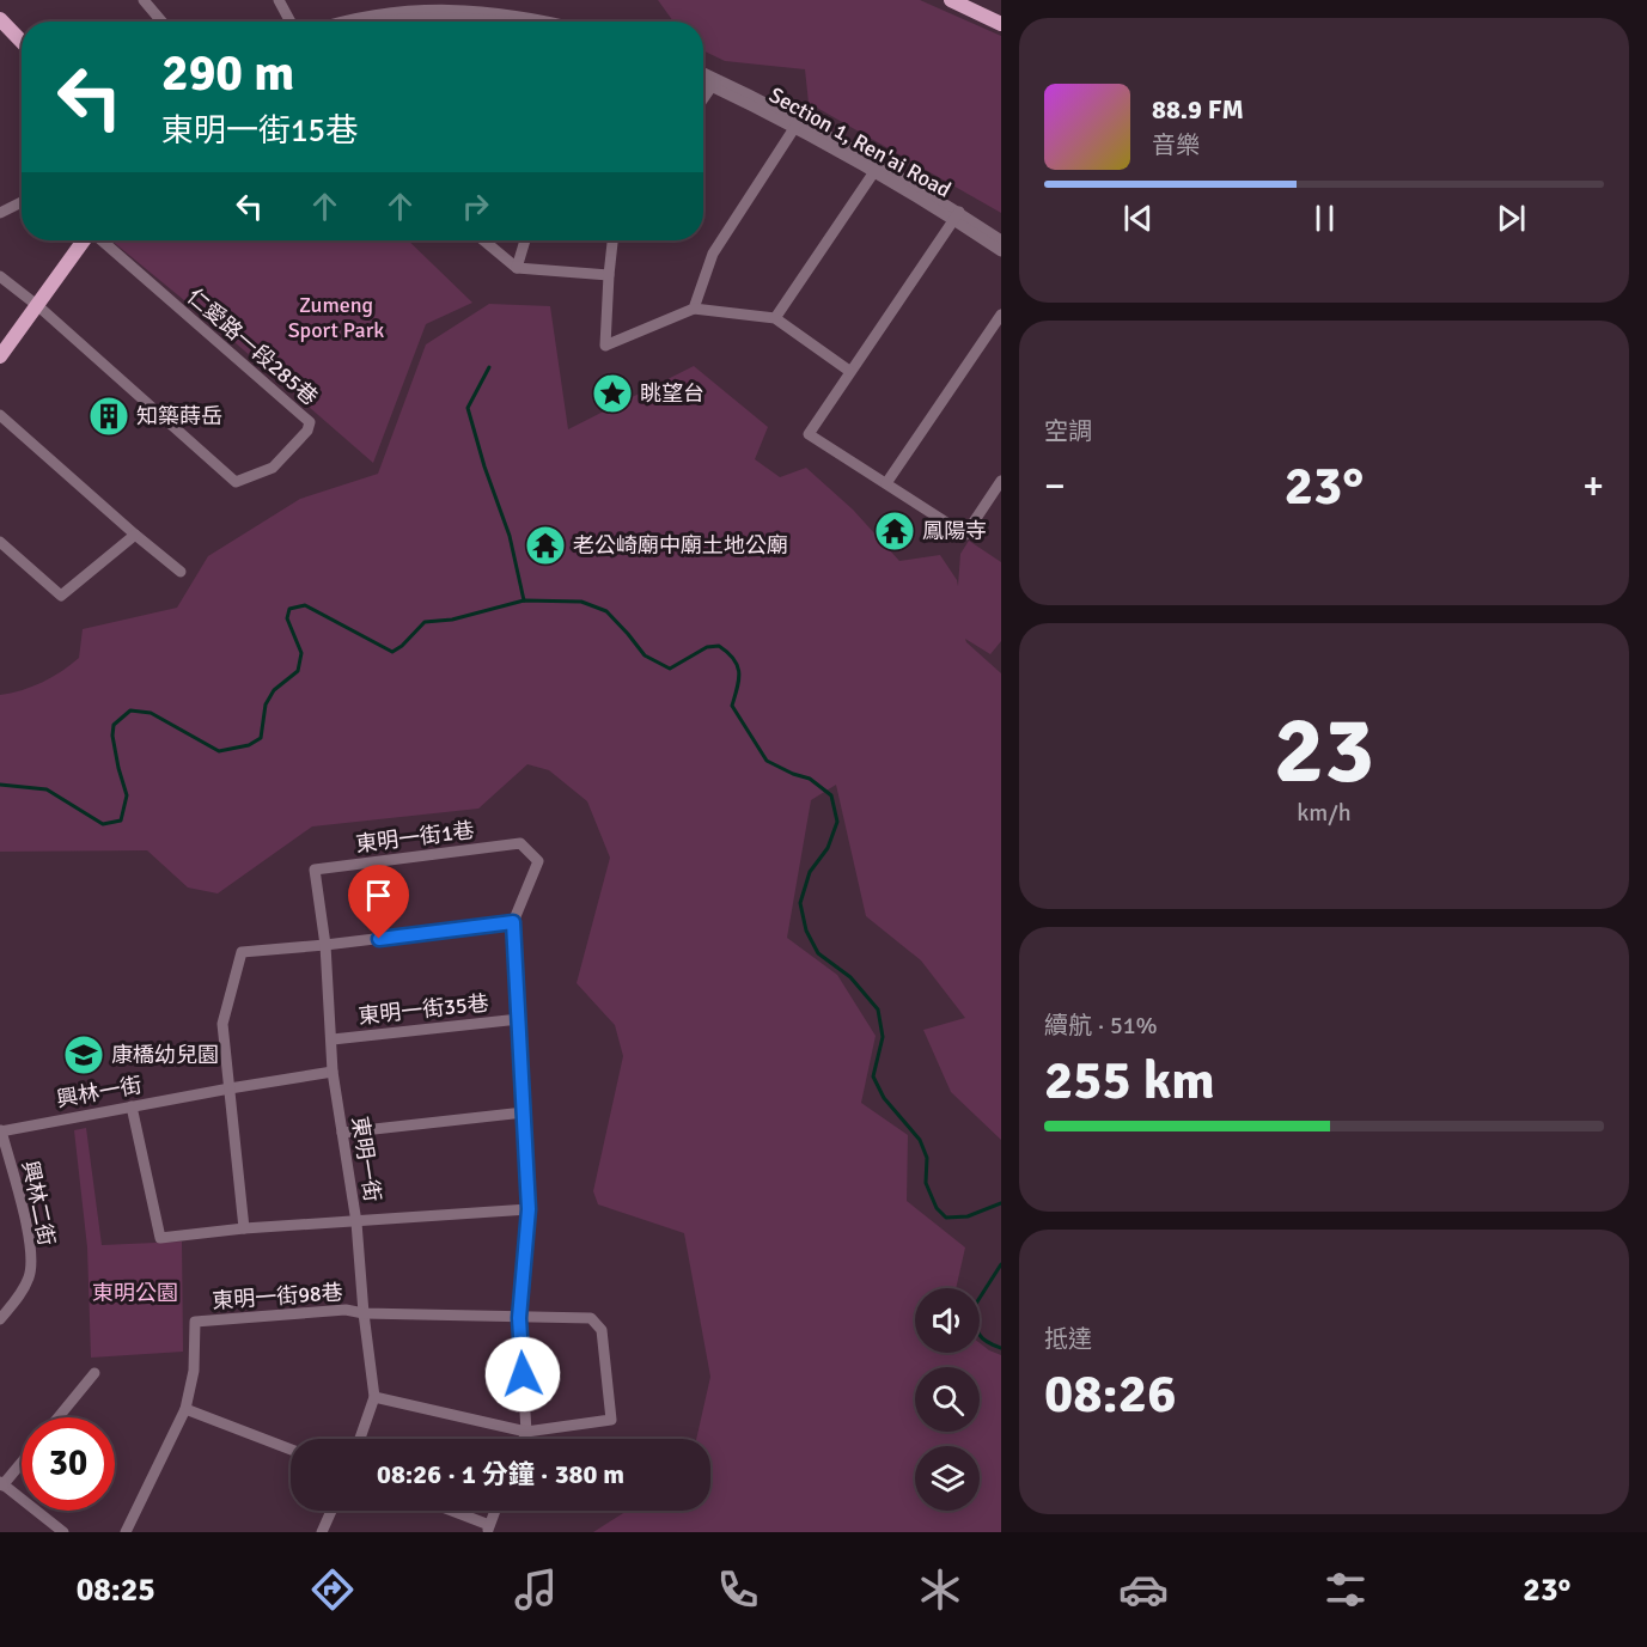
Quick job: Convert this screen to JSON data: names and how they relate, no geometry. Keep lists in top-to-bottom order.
{
  "streets": {
    "street": [
      "Section 1, Ren'ai Road",
      "仁愛路一段285巷",
      "東明一街1巷",
      "東明一街35巷",
      "興林一街",
      "東明一街",
      "興林二街",
      "東明一街98巷"
    ]
  },
  "crossings": [
    ["東明一街1巷", "東明一街"],
    ["東明一街35巷", "東明一街"],
    ["興林一街", "東明一街"],
    ["興林一街", "興林二街"],
    ["東明一街", "東明一街98巷"]
  ],
  "parks": ["Zumeng Sport Park", "東明公園"],
  "places": {
    "place": ["眺望台"],
    "building": ["知築蒔岳"],
    "temple": ["鳳陽寺", "老公崎廟中廟土地公廟"],
    "school or university": ["康橋幼兒園"]
  },
  "page": {
    "turn": ["290 m", "東明一街15巷"],
    "song": ["88.9 FM", "音樂"],
    "tile": [
      "空調",
      ["23", "km/h"],
      ["續航 · 51%", "255 km"],
      ["抵達", "08:26"]
    ],
    "heat": ["−", "23°", "+"],
    "limit": "30",
    "trip": "08:26 · 1 分鐘 · 380 m",
    "tabs": ["08:25", "23°"]
  }
}
